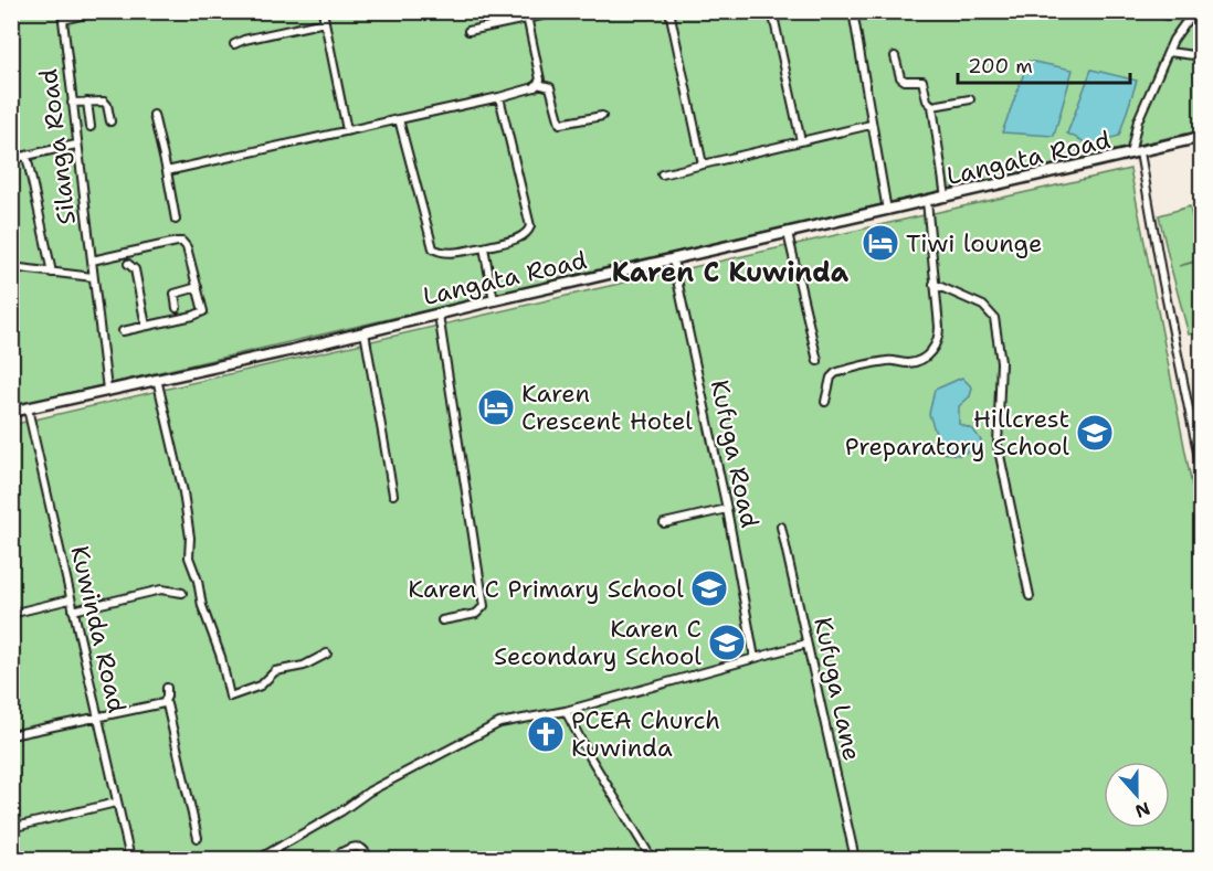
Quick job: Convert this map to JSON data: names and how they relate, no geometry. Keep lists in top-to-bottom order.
{
  "streets": {
    "main road": ["Langata Road"],
    "street": [
      "Silanga Road",
      "Kufuga Road",
      "Kuwinda Road",
      "Kufuga Lane"
    ]
  },
  "crossings": [
    ["Silanga Road", "Langata Road"],
    ["Langata Road", "Kufuga Road"],
    ["Langata Road", "Kuwinda Road"]
  ],
  "districts": ["Karen C Kuwinda"],
  "places": {
    "hotel": ["Tiwi lounge", "Karen Crescent Hotel"],
    "school or university": ["Hillcrest Preparatory School", "Karen C Primary School", "Karen C Secondary School"],
    "church": ["PCEA Church Kuwinda"]
  },
  "scale_bar": "200 m",
  "north": "bottom"
}
